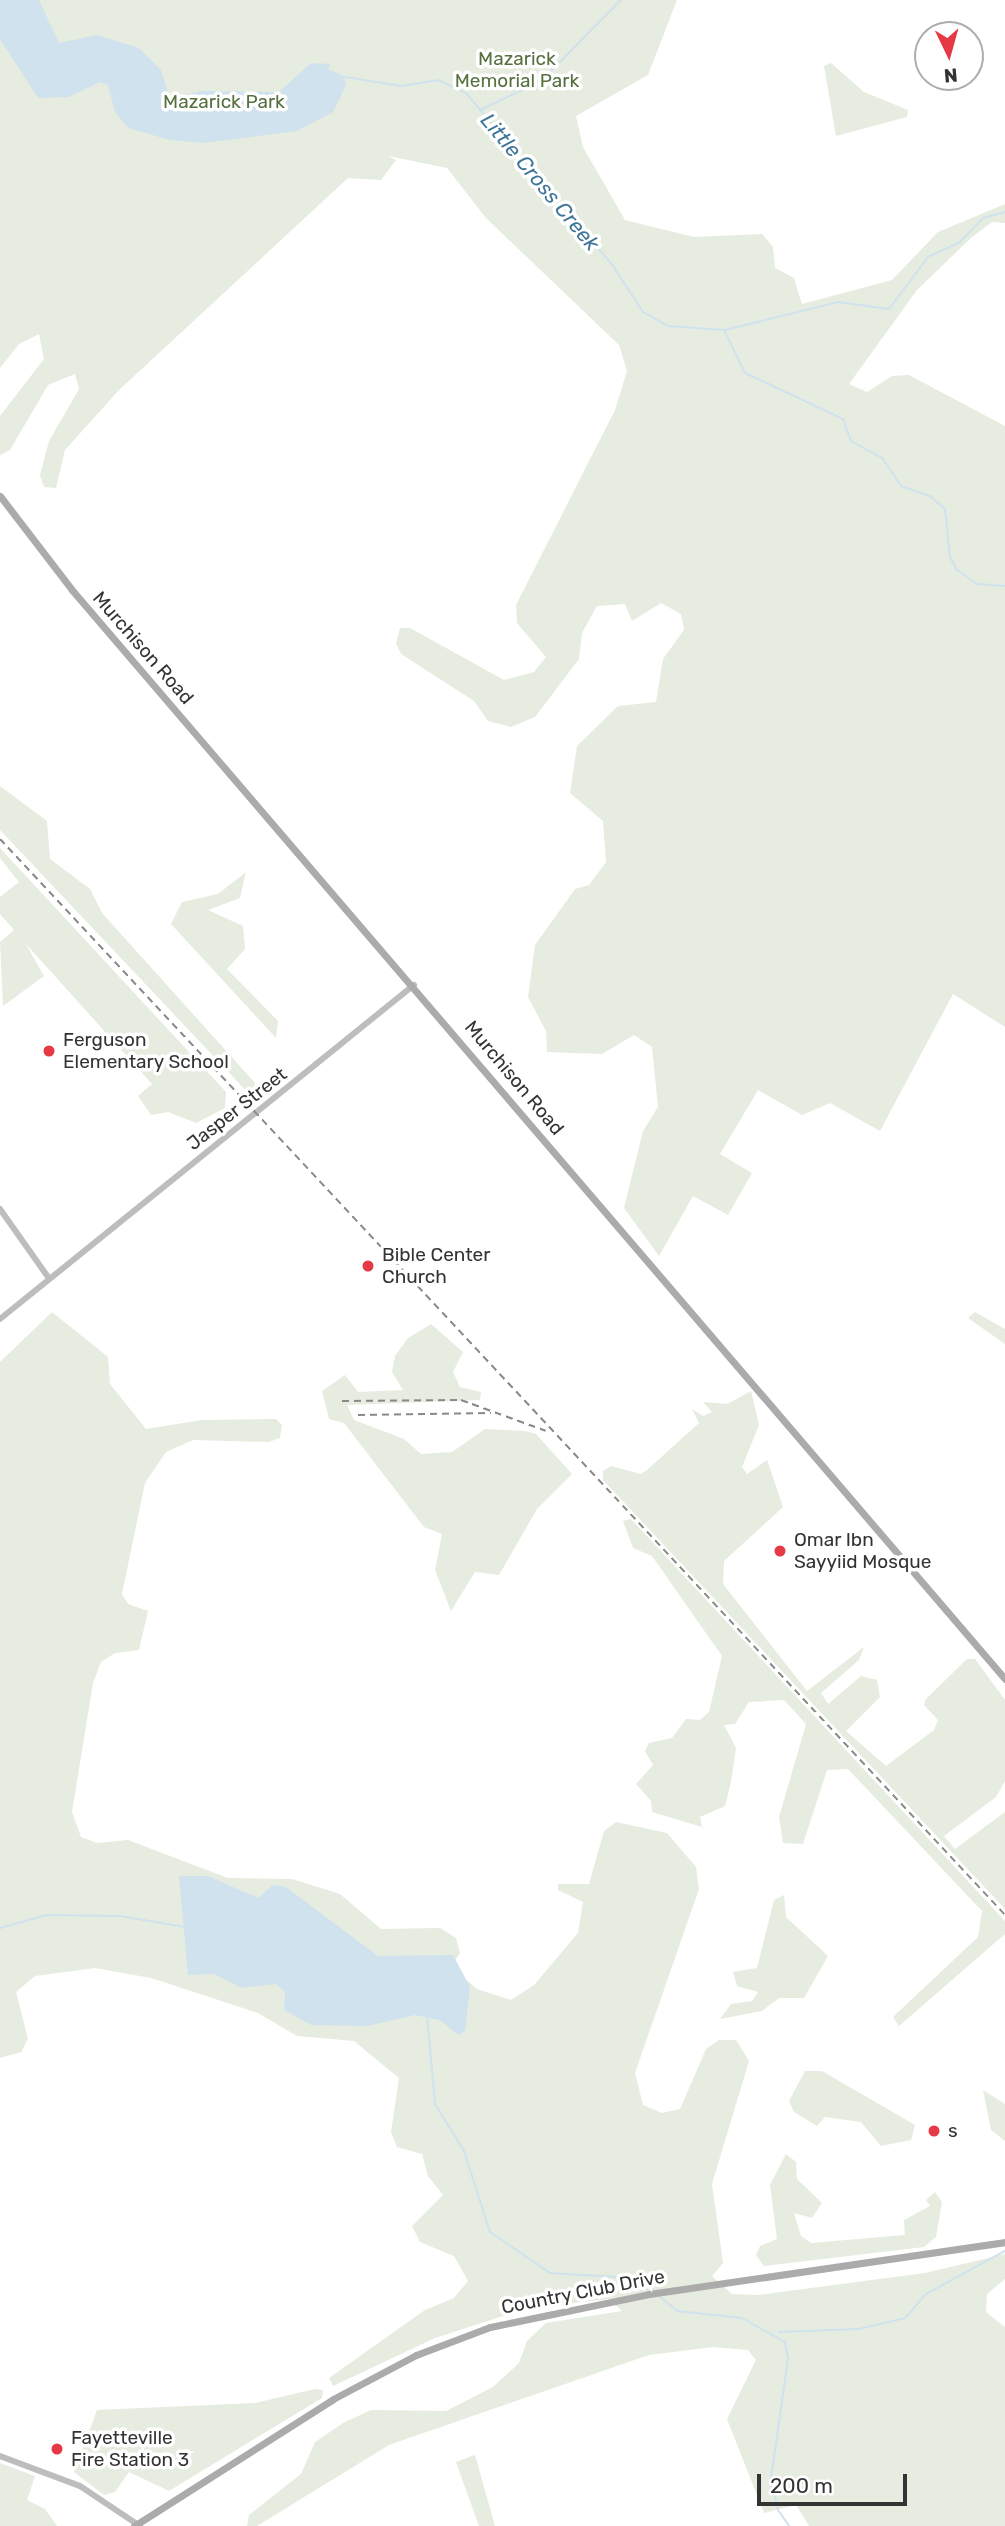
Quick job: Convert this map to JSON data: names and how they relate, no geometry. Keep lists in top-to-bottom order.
{
  "streets": {
    "main road": ["Murchison Road", "Country Club Drive"],
    "street": ["Jasper Street"]
  },
  "crossings": [
    ["Murchison Road", "Jasper Street"]
  ],
  "water": ["Little Cross Creek"],
  "parks": ["Mazarick Memorial Park", "Mazarick Park"],
  "places": [
    "Ferguson Elementary School",
    "Bible Center Church",
    "Omar Ibn Sayyiid Mosque",
    "s",
    "Fayetteville Fire Station 3"
  ],
  "scale_bar": "200 m",
  "north": "bottom"
}
